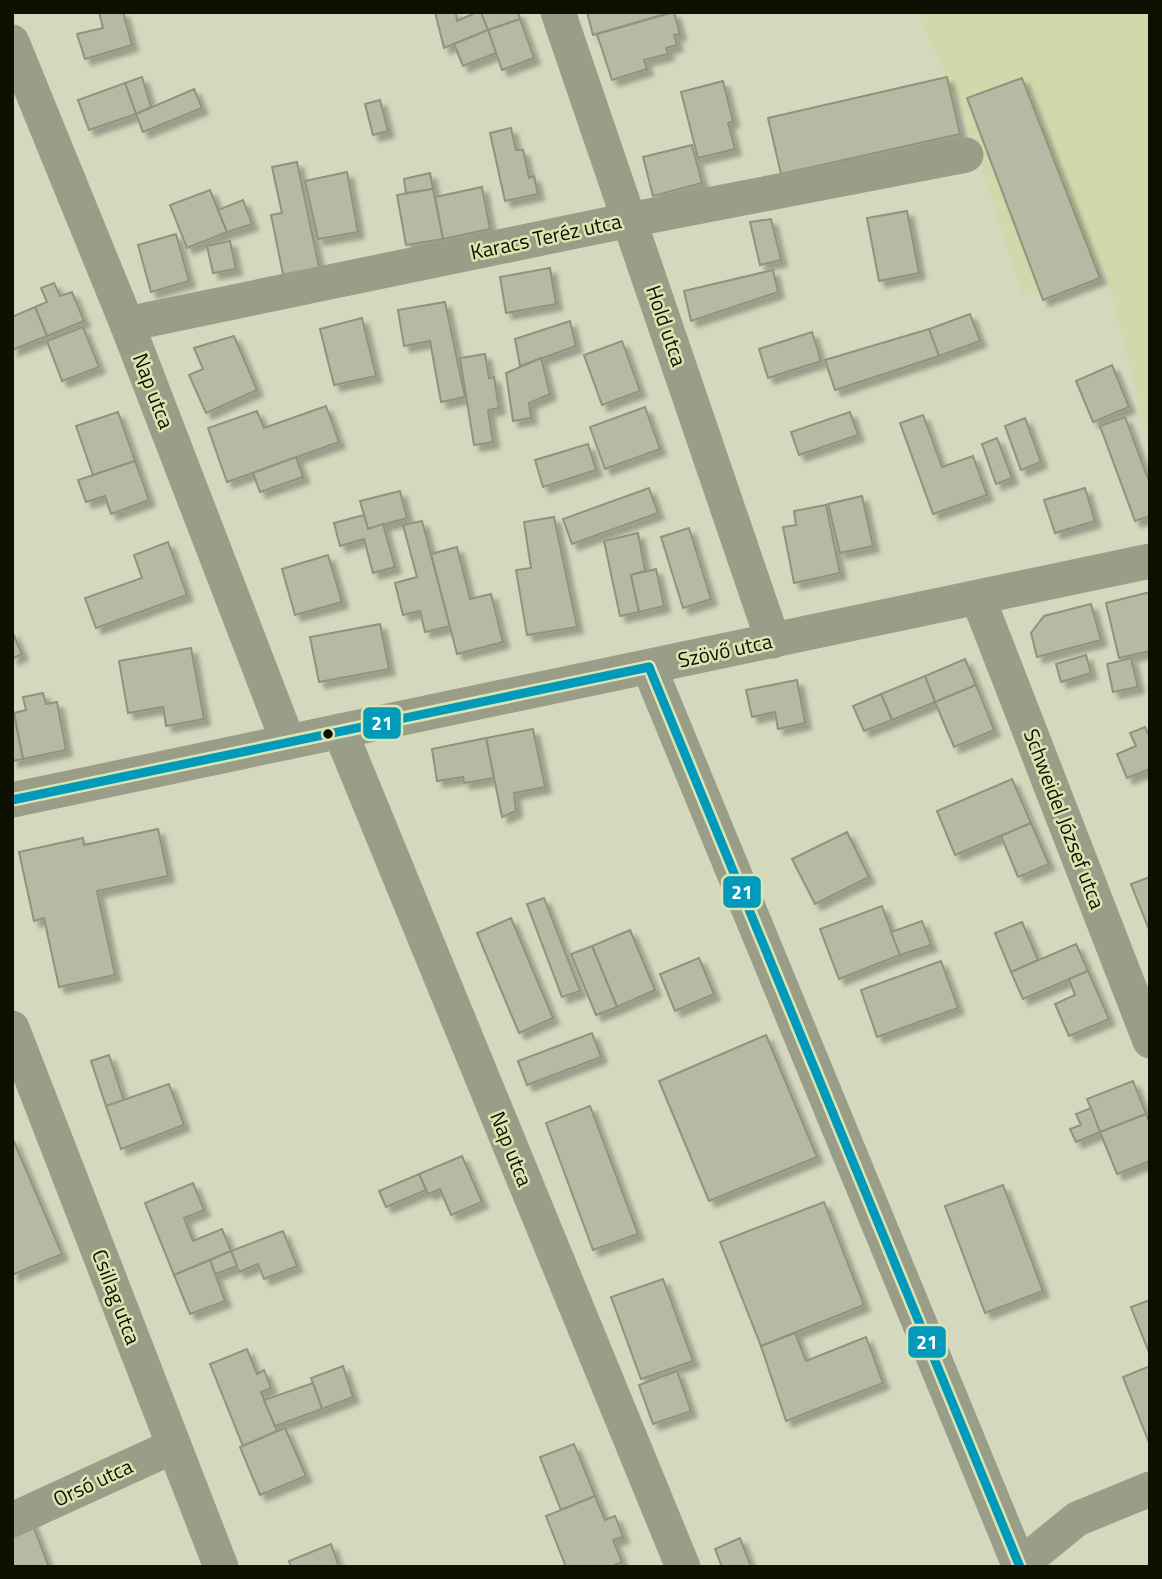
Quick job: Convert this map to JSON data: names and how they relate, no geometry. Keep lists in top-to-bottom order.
{
  "streets": {
    "street": [
      "Karacs Teréz utca",
      "Hold utca",
      "Nap utca",
      "Szövő utca",
      "Schweidel József utca",
      "Csillag utca",
      "Orsó utca"
    ]
  },
  "crossings": [
    ["Karacs Teréz utca", "Hold utca"],
    ["Karacs Teréz utca", "Nap utca"],
    ["Hold utca", "Szövő utca"],
    ["Nap utca", "Szövő utca"],
    ["Szövő utca", "Schweidel József utca"],
    ["Csillag utca", "Orsó utca"]
  ],
  "lines": ["transit line 21"]
}
